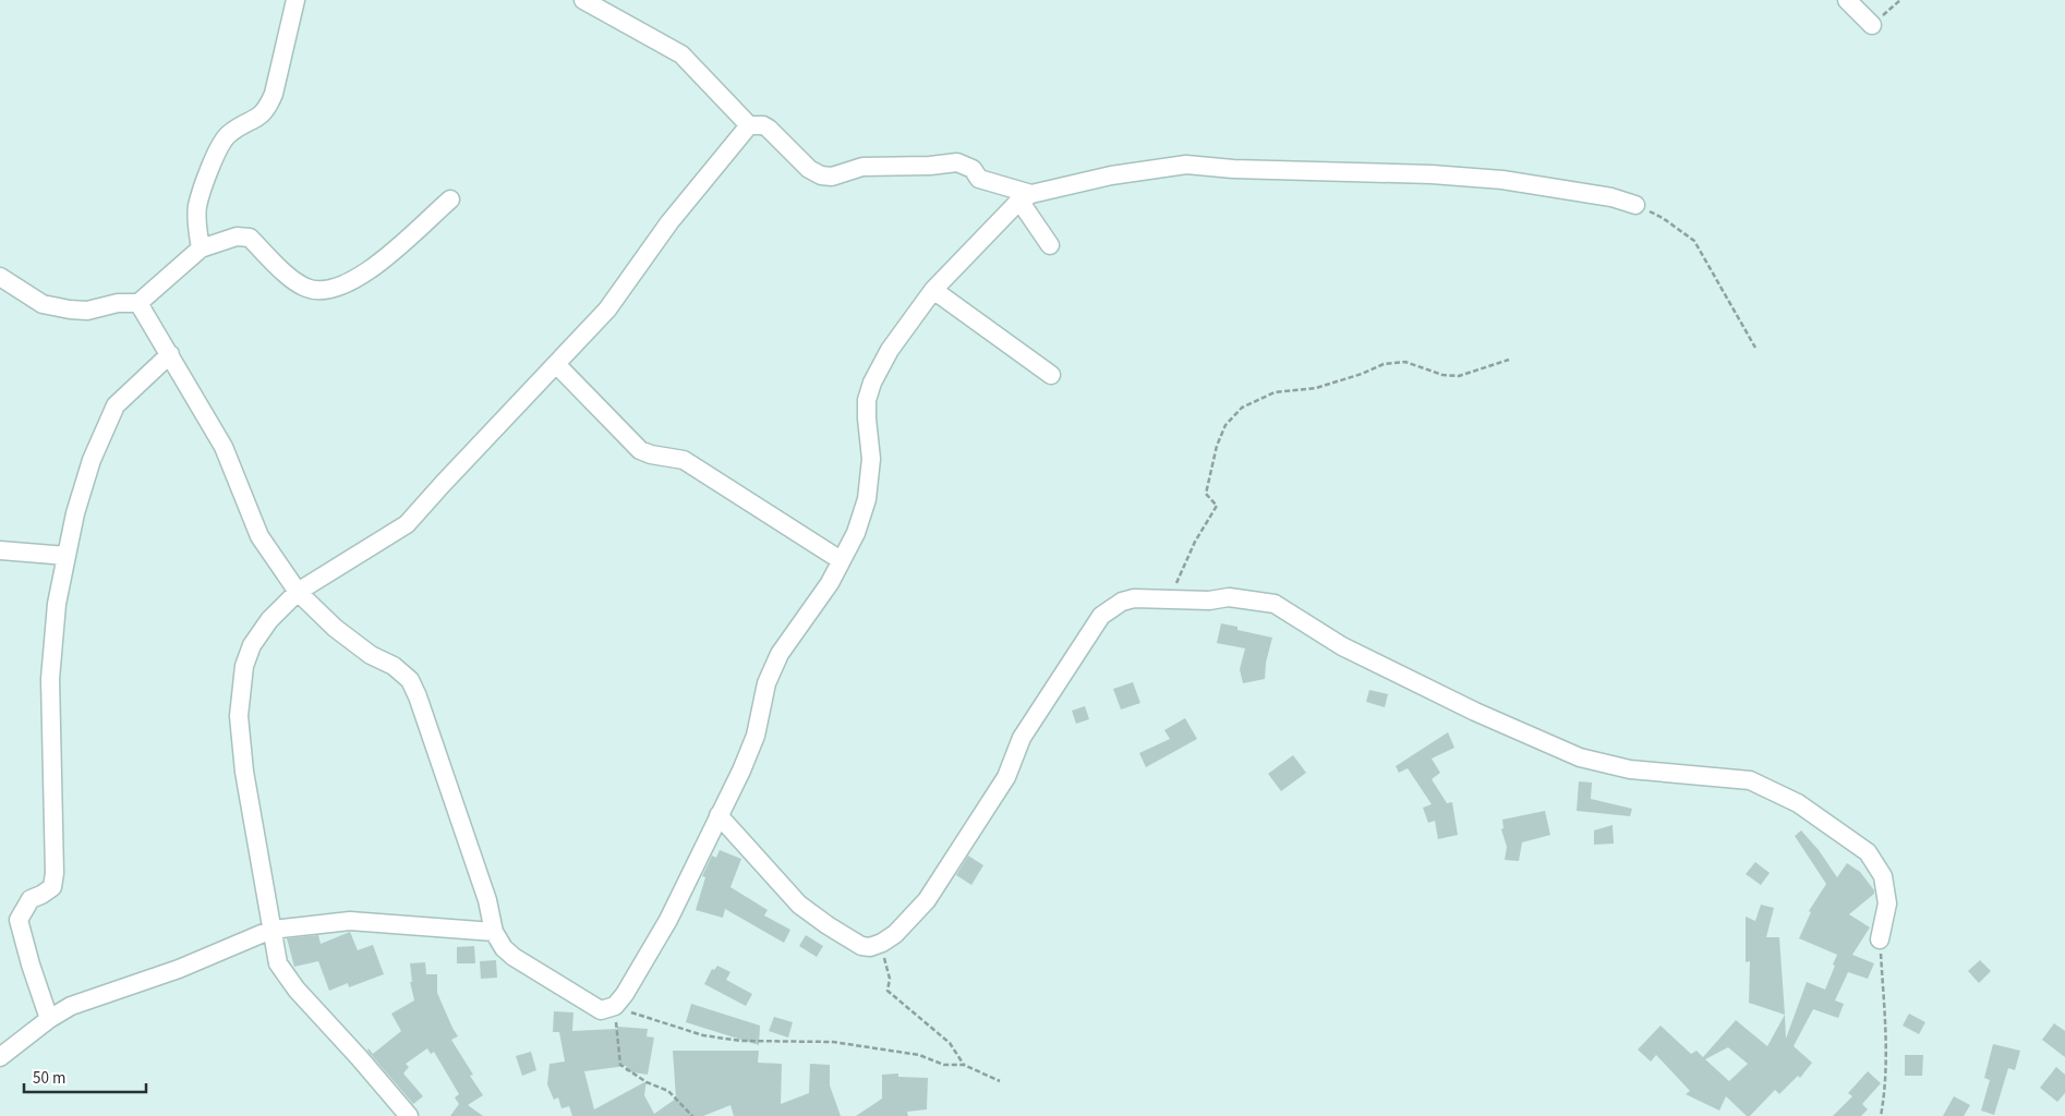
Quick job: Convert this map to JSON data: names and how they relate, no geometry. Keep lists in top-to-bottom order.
{
  "scale_bar": "50 m"
}
